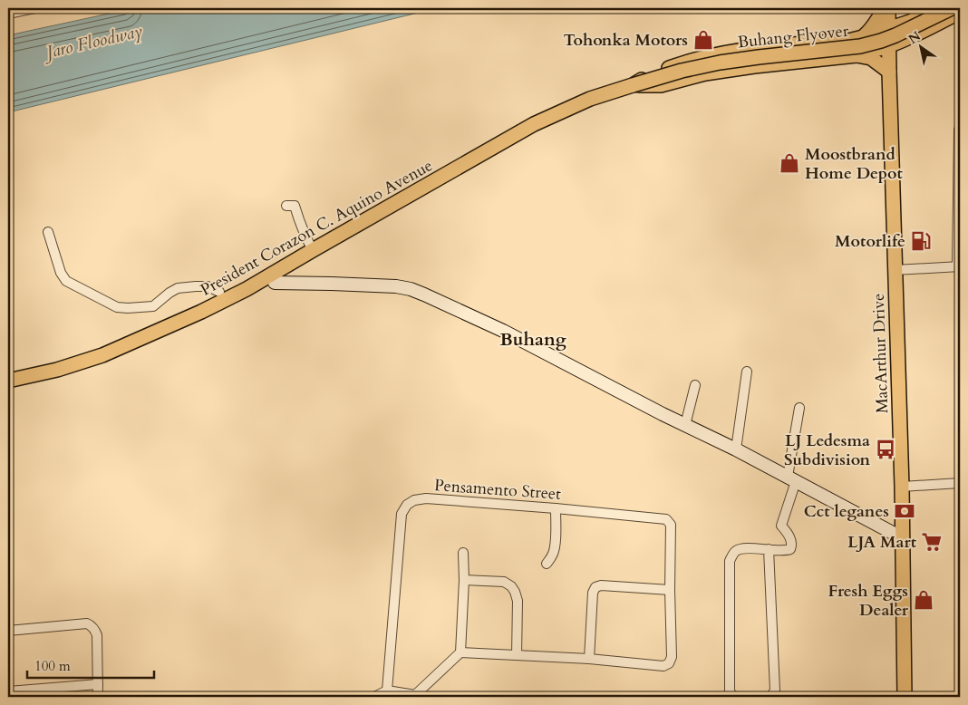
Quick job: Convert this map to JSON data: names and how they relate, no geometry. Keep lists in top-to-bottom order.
{
  "streets": {
    "main road": ["Buhang Flyover", "President Corazon C. Aquino Avenue", "MacArthur Drive"],
    "street": ["Pensamento Street"]
  },
  "crossings": [
    ["Buhang Flyover", "President Corazon C. Aquino Avenue"],
    ["President Corazon C. Aquino Avenue", "MacArthur Drive"]
  ],
  "districts": ["Buhang"],
  "water": ["Jaro Floodway"],
  "places": {
    "shop": ["Tohonka Motors", "Moostbrand Home Depot", "Fresh Eggs Dealer"],
    "fuel station": ["Motorlife"],
    "bus stop": ["LJ Ledesma Subdivision"],
    "bank": ["Cct leganes"],
    "supermarket": ["LJA Mart"]
  },
  "scale_bar": "100 m",
  "north": "top left"
}
